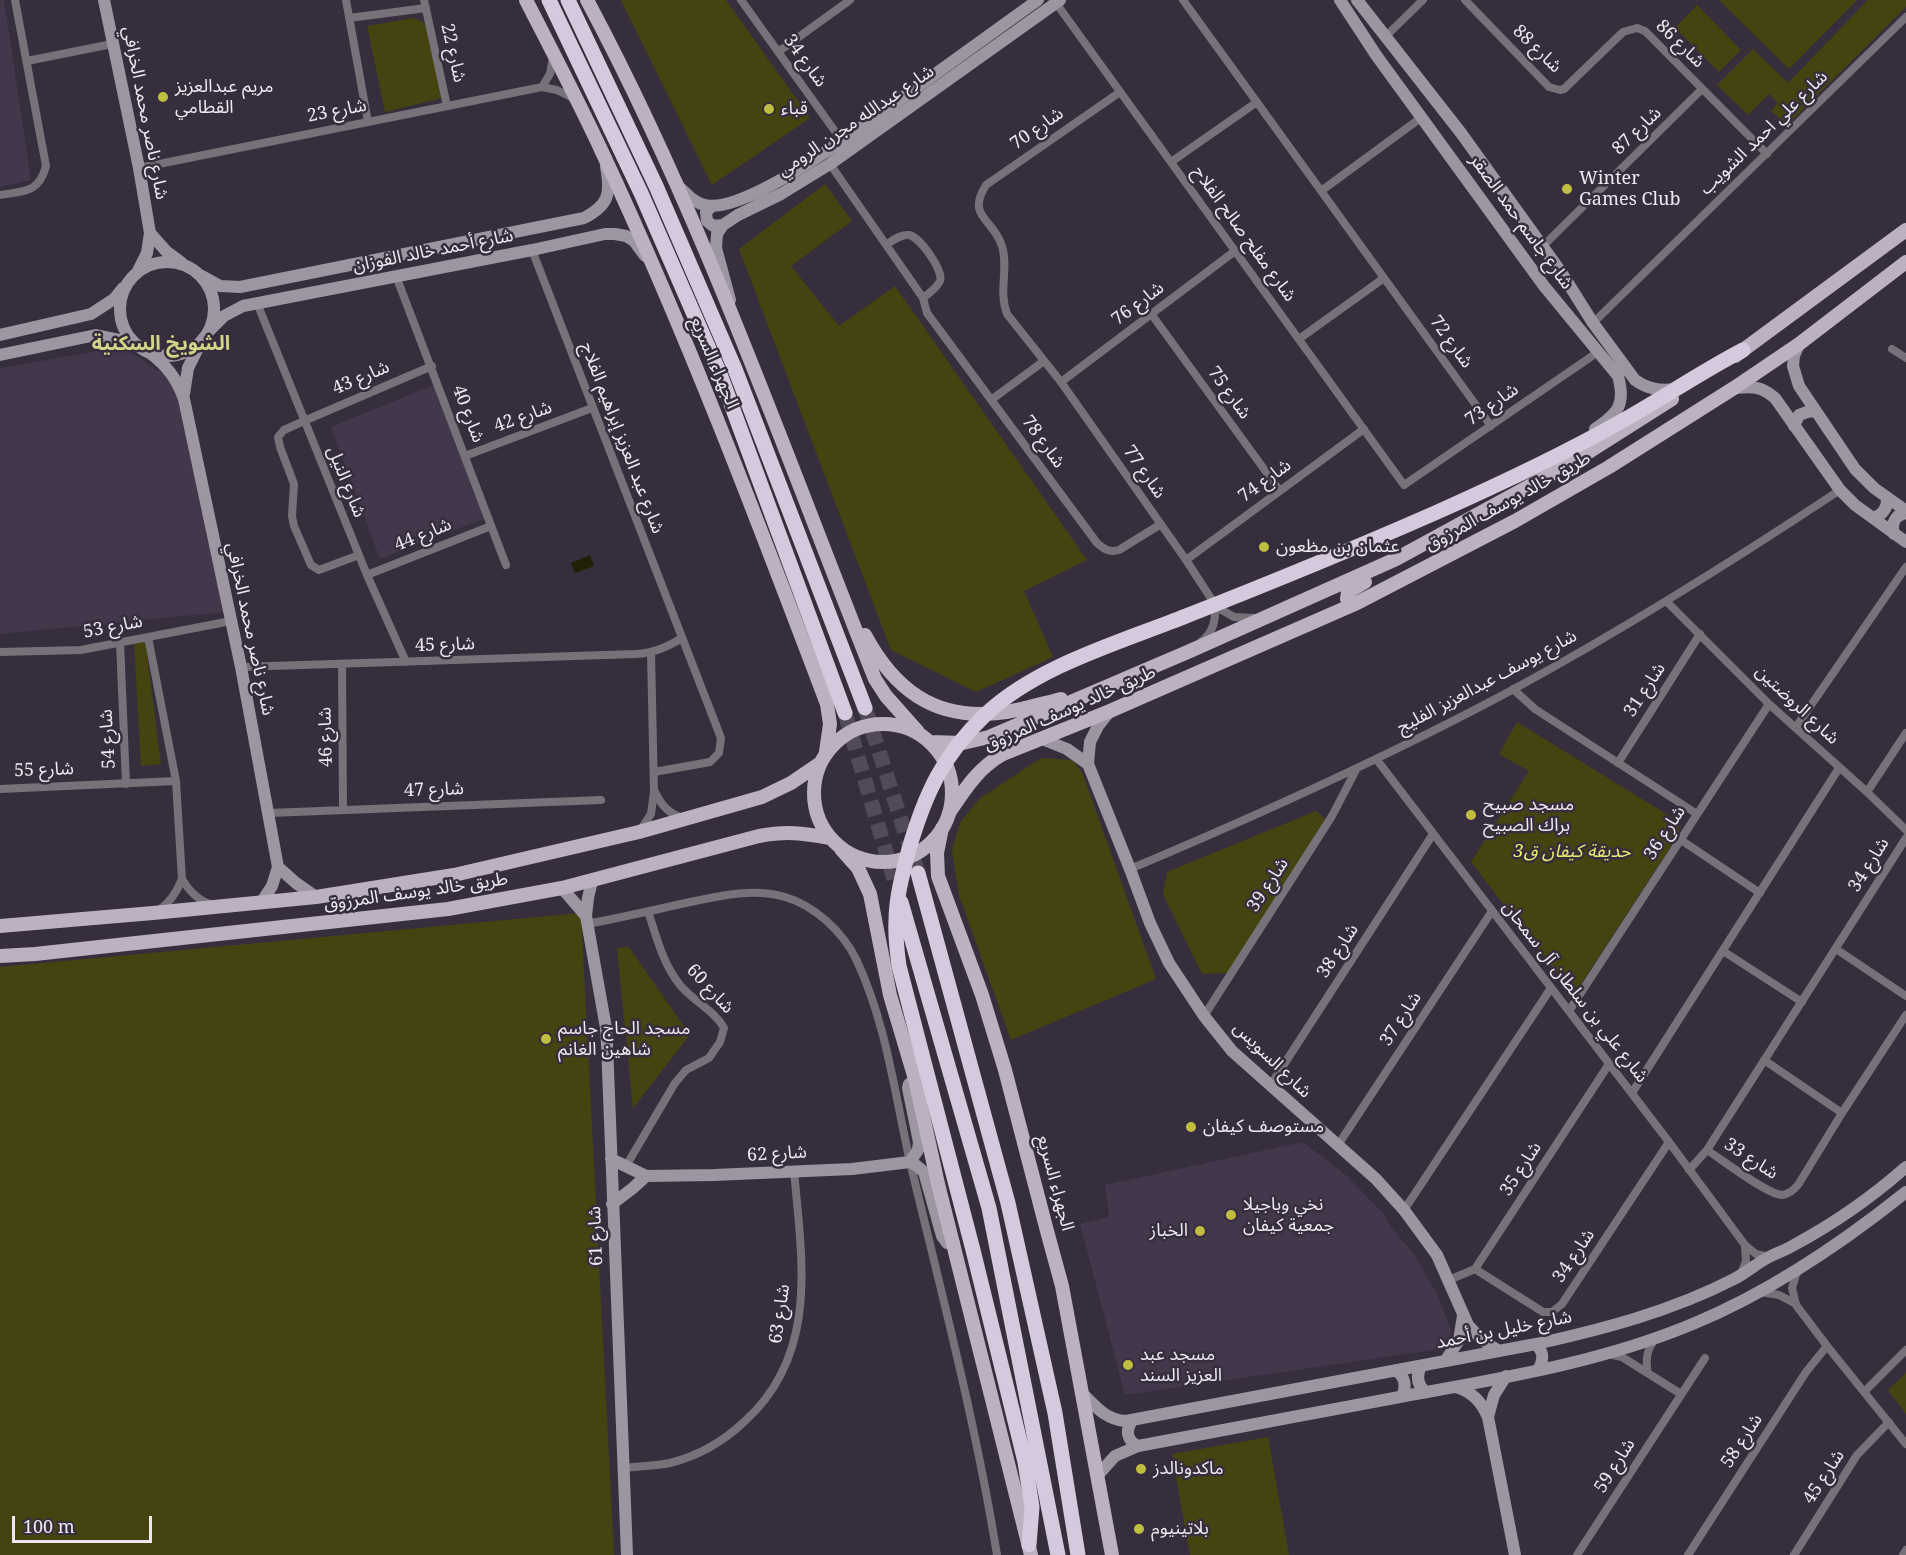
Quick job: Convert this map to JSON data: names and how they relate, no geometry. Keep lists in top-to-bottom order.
{
  "streets": {
    "highway": ["الجهراء السريع"],
    "main road": ["طريق خالد يوسف المرزوق"],
    "street": [
      "شارع 86",
      "شارع 88",
      "شارع 22",
      "شارع 34",
      "شارع 23",
      "شارع ناصر محمد الخرافي",
      "شارع عبدالله مجرن الرومي",
      "شارع 70",
      "شارع 87",
      "شارع علي احمد الشويب",
      "شارع جاسم حمد الصقر",
      "شارع مفلح صالح الفلاح",
      "شارع أحمد خالد الفوزان",
      "شارع 76",
      "شارع 72",
      "شارع 43",
      "شارع 75",
      "شارع 73",
      "شارع 40",
      "شارع 42",
      "شارع عبد العزيز إبراهيم الفلاج",
      "شارع 78",
      "شارع 77",
      "شارع 74",
      "شارع النيل",
      "شارع 44",
      "شارع 53",
      "شارع 45",
      "شارع يوسف عبدالعزيز الفليج",
      "شارع 31",
      "شارع الروضتين",
      "شارع 46",
      "شارع 54",
      "شارع 55",
      "شارع 47",
      "شارع 36",
      "39 شارع",
      "شارع 38",
      "شارع 60",
      "شارع علي بن سلطان آل سمحان",
      "شارع 37",
      "شارع السويس",
      "شارع 62",
      "شارع 33",
      "شارع 35",
      "شارع 61",
      "شارع 63",
      "شارع خليل بن أحمد",
      "شارع 58",
      "شارع 59"
    ]
  },
  "crossings": [
    ["شارع 86", "شارع 88"],
    ["شارع 86", "شارع 87"],
    ["شارع 86", "شارع علي احمد الشويب"],
    ["شارع 22", "شارع 23"],
    ["شارع 34", "شارع عبدالله مجرن الرومي"],
    ["شارع 34", "شارع علي بن سلطان آل سمحان"],
    ["شارع 34", "شارع 33"],
    ["شارع 34", "شارع 35"],
    ["شارع 23", "شارع ناصر محمد الخرافي"],
    ["شارع ناصر محمد الخرافي", "شارع أحمد خالد الفوزان"],
    ["شارع ناصر محمد الخرافي", "شارع 53"],
    ["شارع ناصر محمد الخرافي", "شارع 45"],
    ["شارع ناصر محمد الخرافي", "شارع 47"],
    ["شارع عبدالله مجرن الرومي", "شارع مفلح صالح الفلاح"],
    ["شارع عبدالله مجرن الرومي", "شارع 78"],
    ["شارع 70", "شارع مفلح صالح الفلاح"],
    ["شارع 70", "شارع 77"],
    ["شارع 87", "شارع جاسم حمد الصقر"],
    ["شارع علي احمد الشويب", "شارع جاسم حمد الصقر"],
    ["شارع جاسم حمد الصقر", "شارع 73"],
    ["شارع مفلح صالح الفلاح", "شارع 76"],
    ["شارع مفلح صالح الفلاح", "شارع 73"],
    ["شارع مفلح صالح الفلاح", "شارع 74"],
    ["شارع أحمد خالد الفوزان", "الجهراء السريع"],
    ["شارع أحمد خالد الفوزان", "شارع 40"],
    ["شارع أحمد خالد الفوزان", "شارع عبد العزيز إبراهيم الفلاج"],
    ["شارع أحمد خالد الفوزان", "شارع النيل"],
    ["شارع 76", "شارع 75"],
    ["شارع 76", "شارع 77"],
    ["شارع 72", "شارع 73"],
    ["الجهراء السريع", "طريق خالد يوسف المرزوق"],
    ["الجهراء السريع", "شارع خليل بن أحمد"],
    ["شارع 43", "شارع 40"],
    ["شارع 43", "شارع النيل"],
    ["شارع 75", "شارع 74"],
    ["شارع 40", "شارع 42"],
    ["شارع 40", "شارع 44"],
    ["شارع 42", "شارع عبد العزيز إبراهيم الفلاج"],
    ["شارع 78", "شارع 77"],
    ["شارع 77", "شارع 74"],
    ["شارع 77", "طريق خالد يوسف المرزوق"],
    ["شارع النيل", "شارع 44"],
    ["شارع النيل", "شارع 45"],
    ["طريق خالد يوسف المرزوق", "شارع 61"],
    ["شارع 53", "شارع 54"],
    ["شارع 45", "شارع 46"],
    ["شارع يوسف عبدالعزيز الفليج", "شارع الروضتين"],
    ["شارع يوسف عبدالعزيز الفليج", "39 شارع"],
    ["شارع يوسف عبدالعزيز الفليج", "شارع علي بن سلطان آل سمحان"],
    ["شارع يوسف عبدالعزيز الفليج", "شارع السويس"],
    ["شارع 31", "شارع الروضتين"],
    ["شارع الروضتين", "شارع 36"],
    ["شارع 46", "شارع 47"],
    ["شارع 54", "شارع 55"],
    ["شارع 36", "شارع علي بن سلطان آل سمحان"],
    ["39 شارع", "شارع السويس"],
    ["شارع 38", "شارع علي بن سلطان آل سمحان"],
    ["شارع 38", "شارع السويس"],
    ["شارع 60", "شارع 62"],
    ["شارع علي بن سلطان آل سمحان", "شارع 37"],
    ["شارع علي بن سلطان آل سمحان", "شارع 35"],
    ["شارع علي بن سلطان آل سمحان", "شارع خليل بن أحمد"],
    ["شارع 37", "شارع السويس"],
    ["شارع السويس", "شارع خليل بن أحمد"],
    ["شارع 62", "شارع 61"],
    ["شارع 62", "شارع 63"],
    ["شارع 61", "شارع 63"]
  ],
  "districts": ["الشويخ السكنية"],
  "parks": ["حديقة كيفان ق3"],
  "places": [
    "مريم عبدالعزيز القطامي",
    "قباء",
    "Winter Games Club",
    "عثمان بن مظعون",
    "مسجد صبيح براك الصبيح",
    "مسجد الحاج جاسم شاهين الغانم",
    "مستوصف كيفان",
    "نخي وباجيلا جمعية كيفان",
    "الخباز",
    "مسجد عبد العزيز السند",
    "ماكدونالدز",
    "بلاتينيوم"
  ],
  "scale_bar": "100 m"
}
